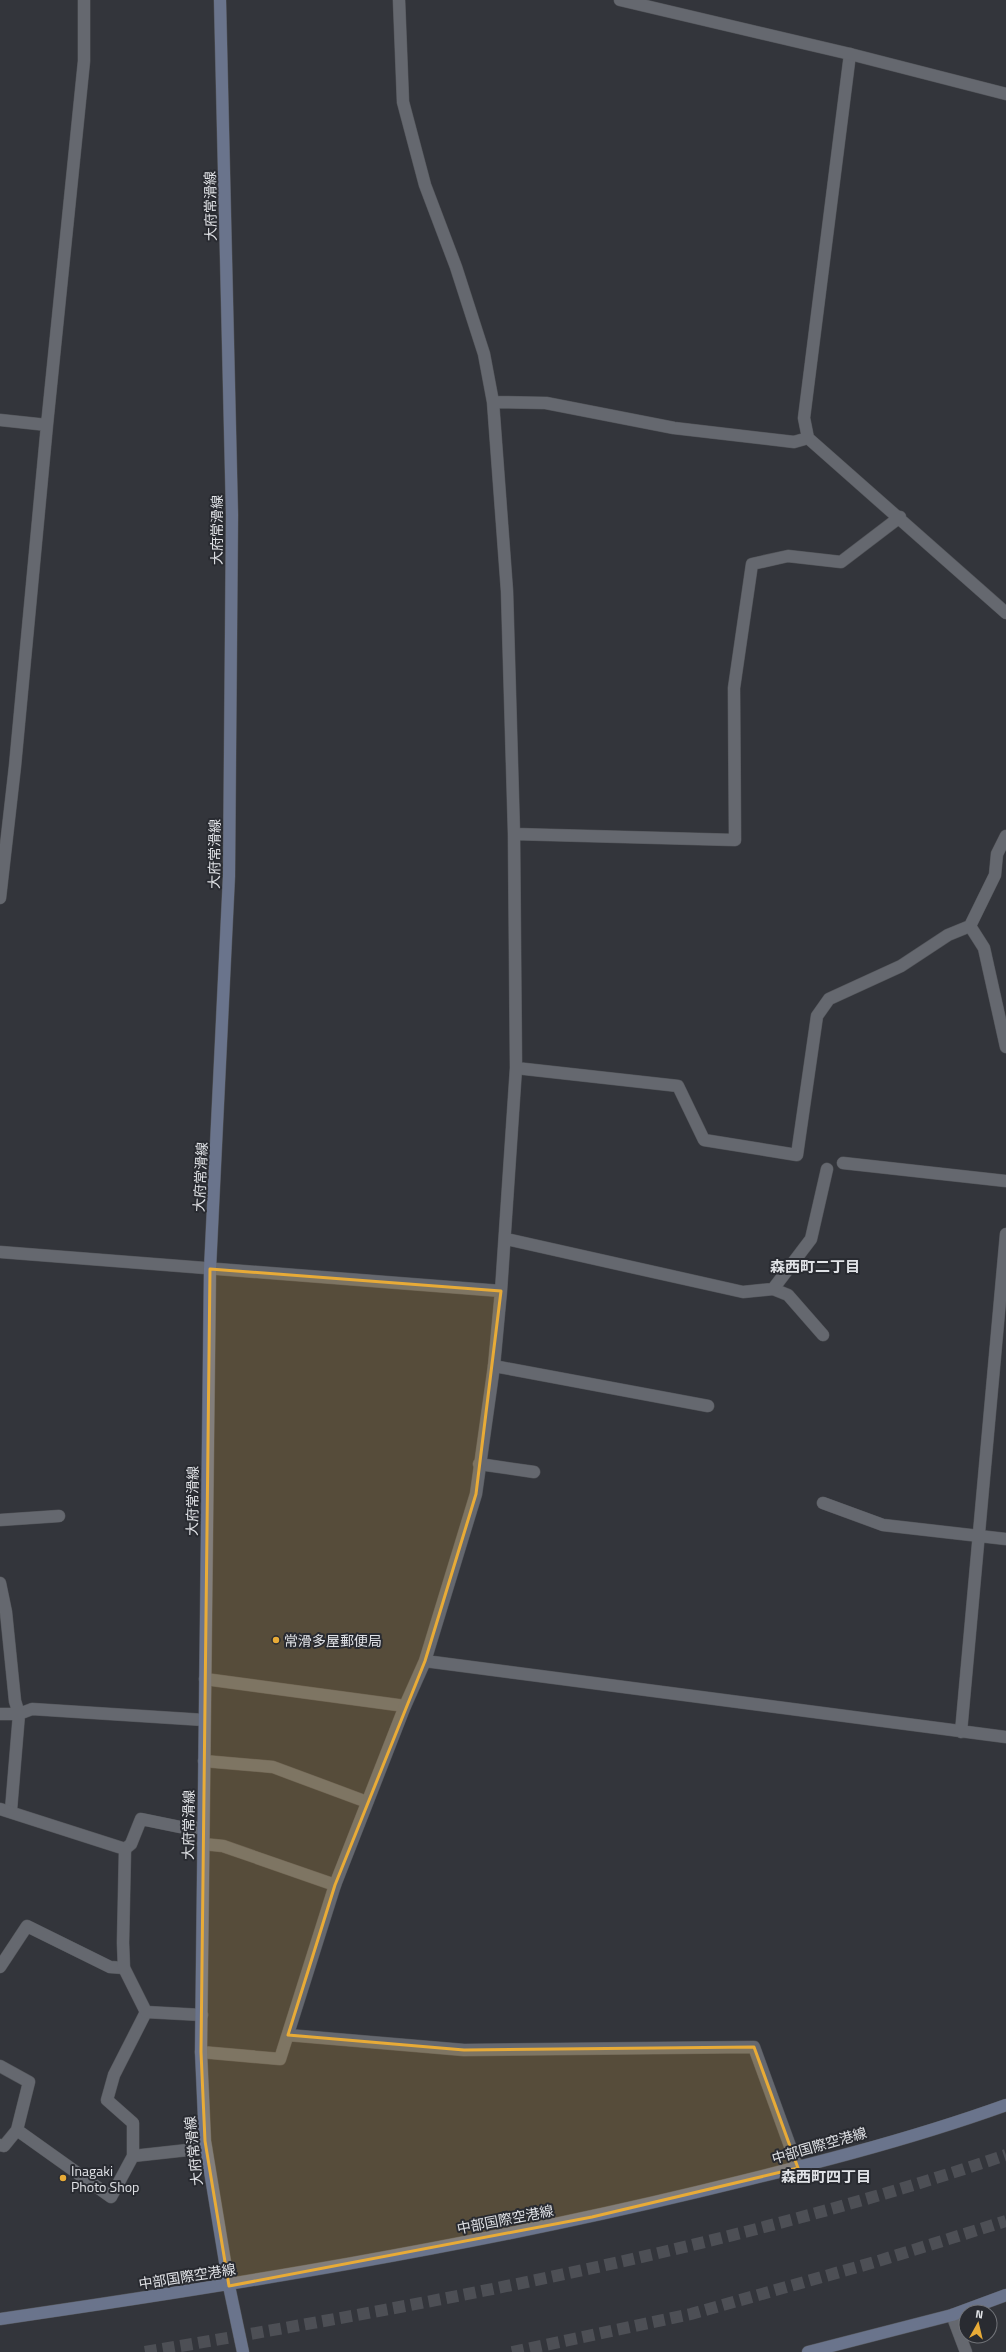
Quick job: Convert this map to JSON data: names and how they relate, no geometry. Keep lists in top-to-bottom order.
{
  "streets": {
    "main road": ["大府常滑線", "中部国際空港線"]
  },
  "crossings": [
    ["大府常滑線", "中部国際空港線"]
  ],
  "districts": ["森西町二丁目", "森西町四丁目"],
  "places": ["常滑多屋郵便局", "Inagaki Photo Shop"],
  "north": "top"
}
